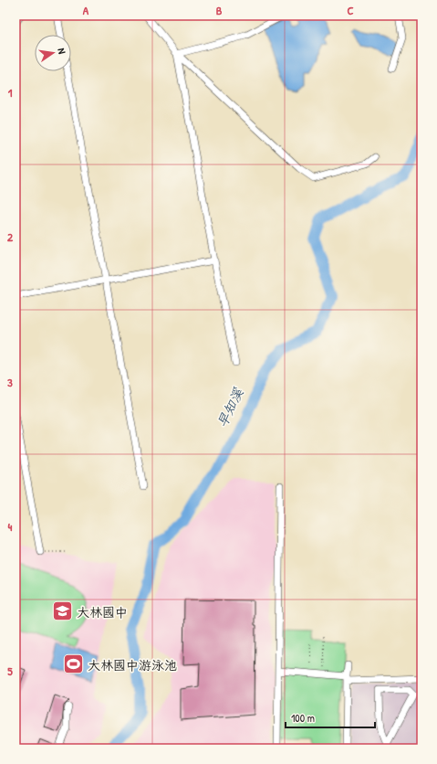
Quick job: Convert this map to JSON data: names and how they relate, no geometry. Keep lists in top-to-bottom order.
{
  "water": ["早知溪"],
  "places": {
    "school or university": ["大林國中"],
    "sports": ["大林國中游泳池"]
  },
  "scale_bar": "100 m",
  "north": "right",
  "grid": {
    "columns": ["A", "B", "C"],
    "rows": [
      "1",
      "2",
      "3",
      "4",
      "5"
    ]
  }
}
